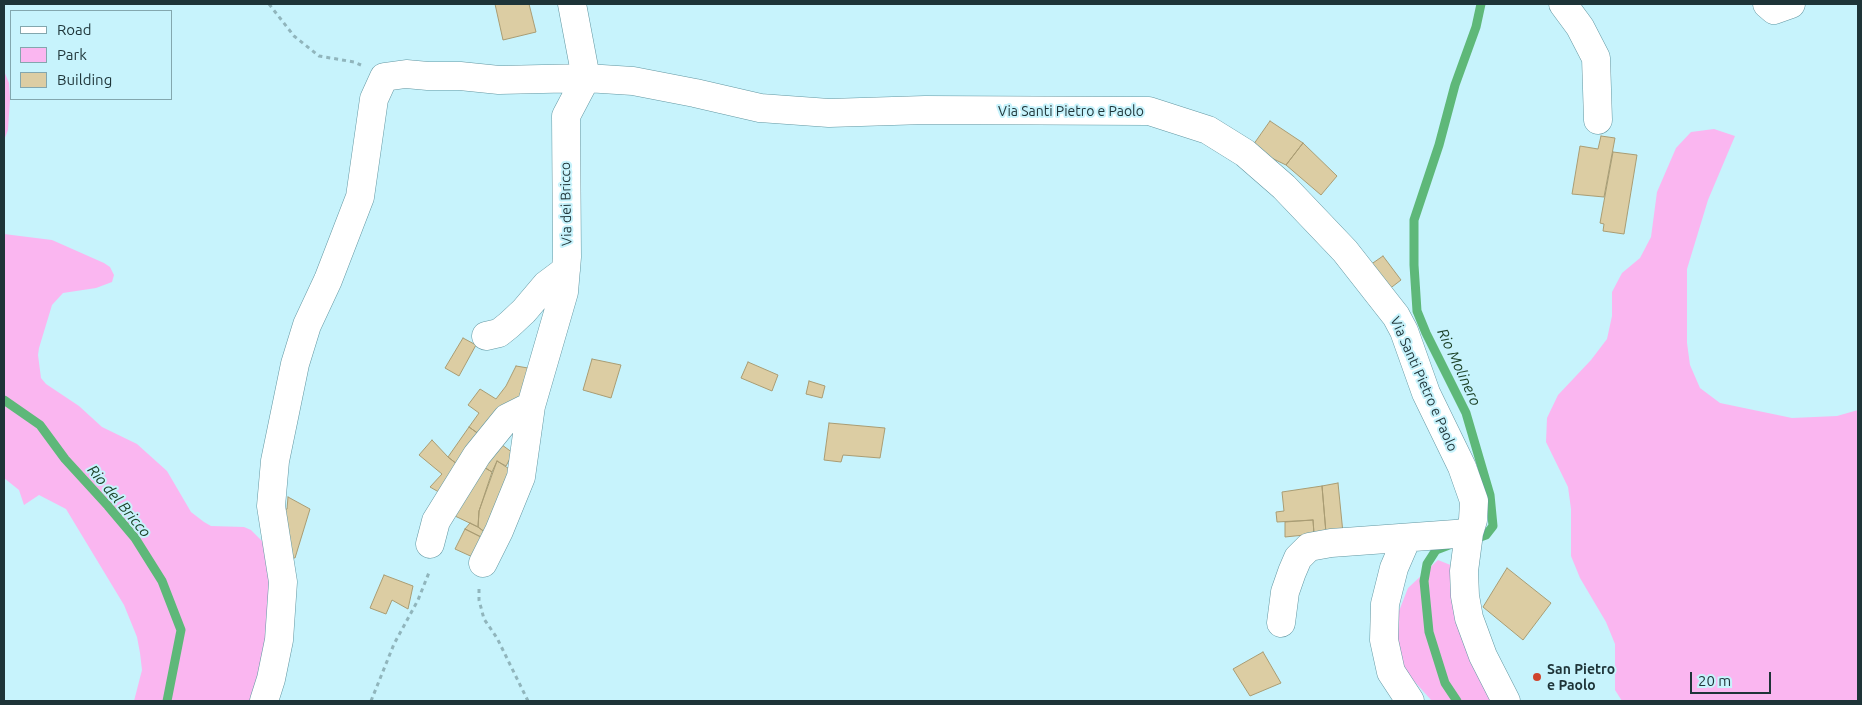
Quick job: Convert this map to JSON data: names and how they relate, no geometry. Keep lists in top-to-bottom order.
{
  "streets": {
    "street": ["Via Santi Pietro e Paolo", "Via dei Bricco"]
  },
  "crossings": [
    ["Via Santi Pietro e Paolo", "Via dei Bricco"]
  ],
  "water": ["Rio Molinero", "Rio del Bricco"],
  "places": ["San Pietro e Paolo"],
  "legend": ["Road", "Park", "Building"],
  "scale_bar": "20 m"
}
